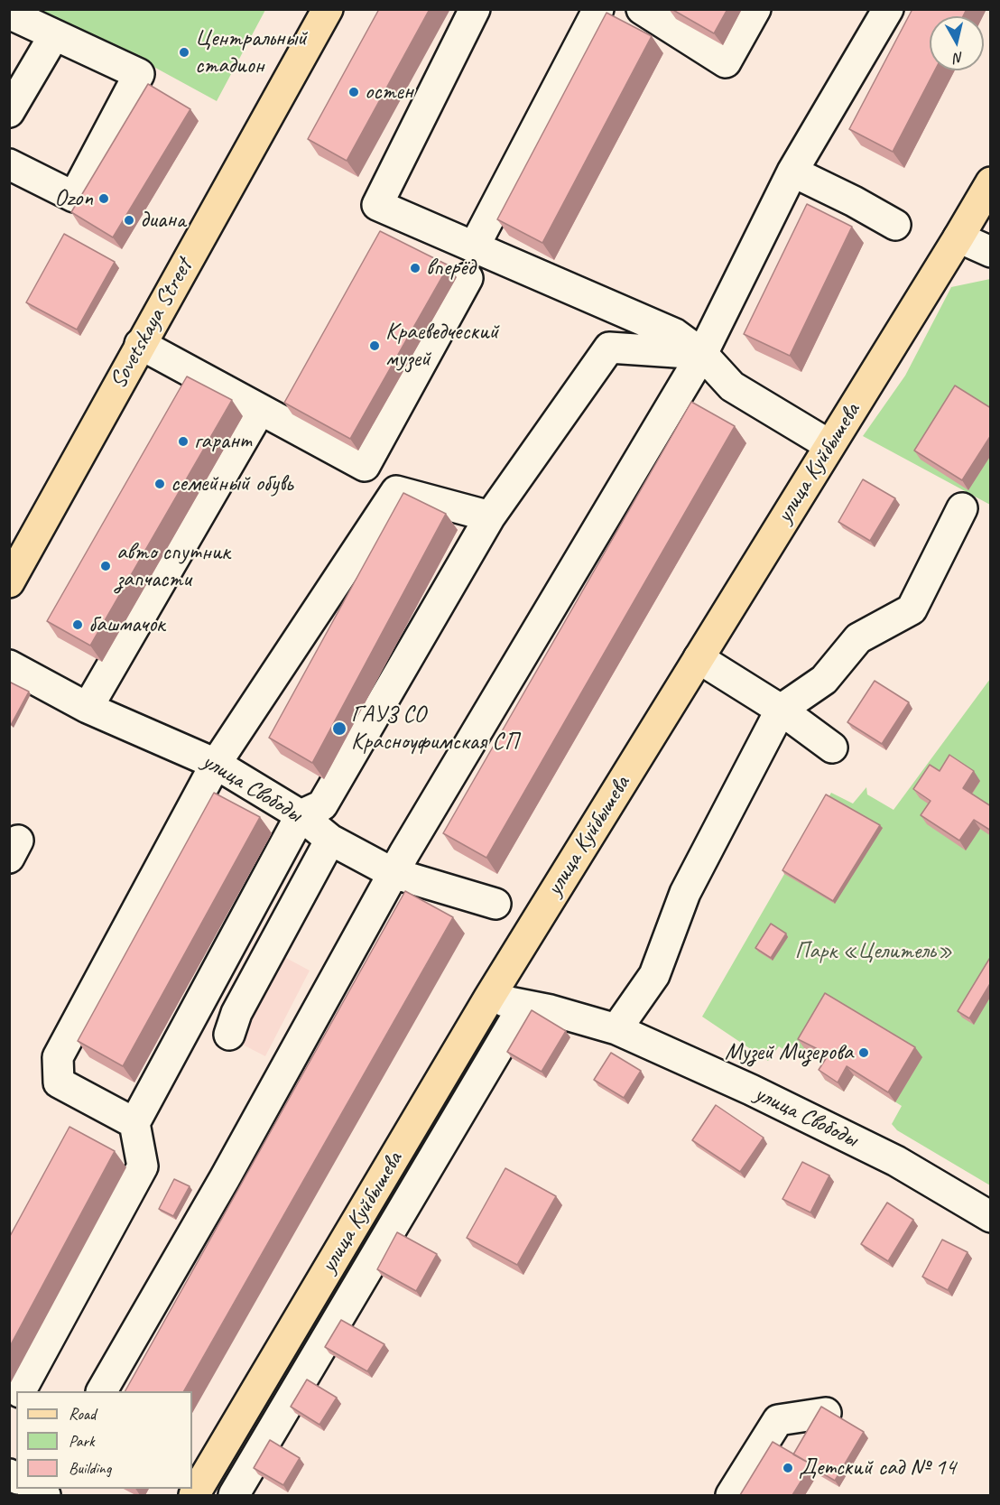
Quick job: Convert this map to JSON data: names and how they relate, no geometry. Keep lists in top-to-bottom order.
{
  "streets": {
    "main road": ["Sovetskaya Street", "улица Куйбышева"],
    "street": ["улица Свободы"]
  },
  "crossings": [
    ["улица Куйбышева", "улица Свободы"]
  ],
  "parks": ["Парк «Целитель»"],
  "places": [
    "Центральный стадион",
    "остен",
    "Ozon",
    "диана",
    "вперёд",
    "Краеведческий музей",
    "гарант",
    "семейный обувь",
    "авто спутник запчасти",
    "башмачок",
    "ГАУЗ СО Красноуфимская СП",
    "Музей Мизерова",
    "Детский сад № 14"
  ],
  "legend": ["Road", "Park", "Building"],
  "north": "bottom"
}
